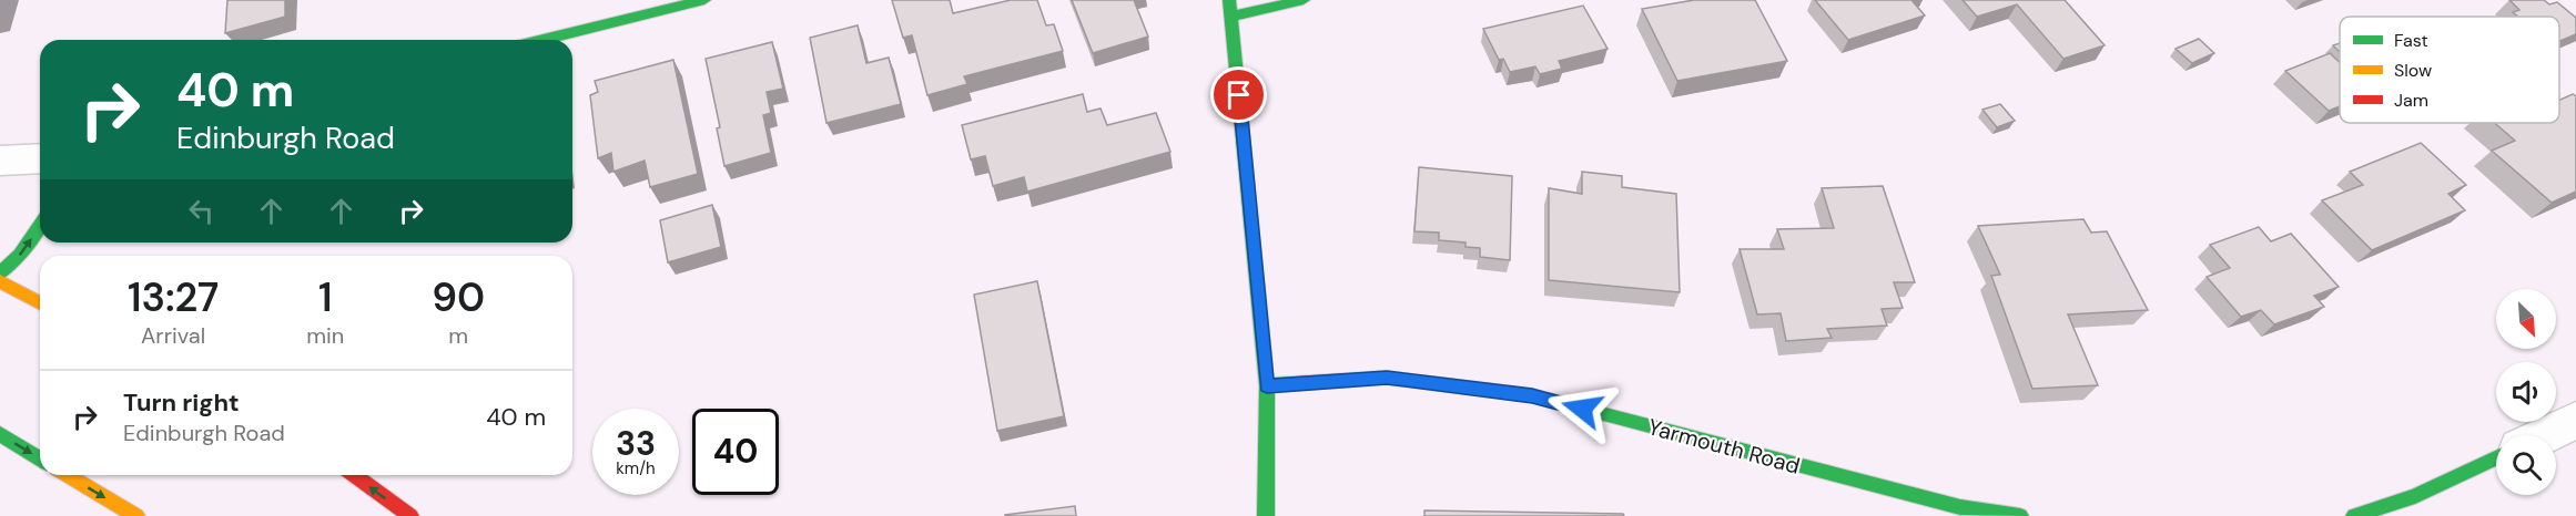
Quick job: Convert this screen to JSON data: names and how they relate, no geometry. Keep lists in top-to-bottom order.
{
  "streets": {
    "street": ["Yarmouth Road"]
  },
  "legend": ["Fast", "Slow", "Jam"],
  "north": "bottom right",
  "page": {
    "turn": ["40 m", "Edinburgh Road"],
    "eta": [
      "13:27",
      "Arrival",
      "1",
      "min",
      "90",
      "m"
    ],
    "list": [
      {
        "name": "Turn right",
        "note": "Edinburgh Road",
        "value": "40 m"
      }
    ],
    "speed": "33 km/h",
    "limit": "40"
  }
}
